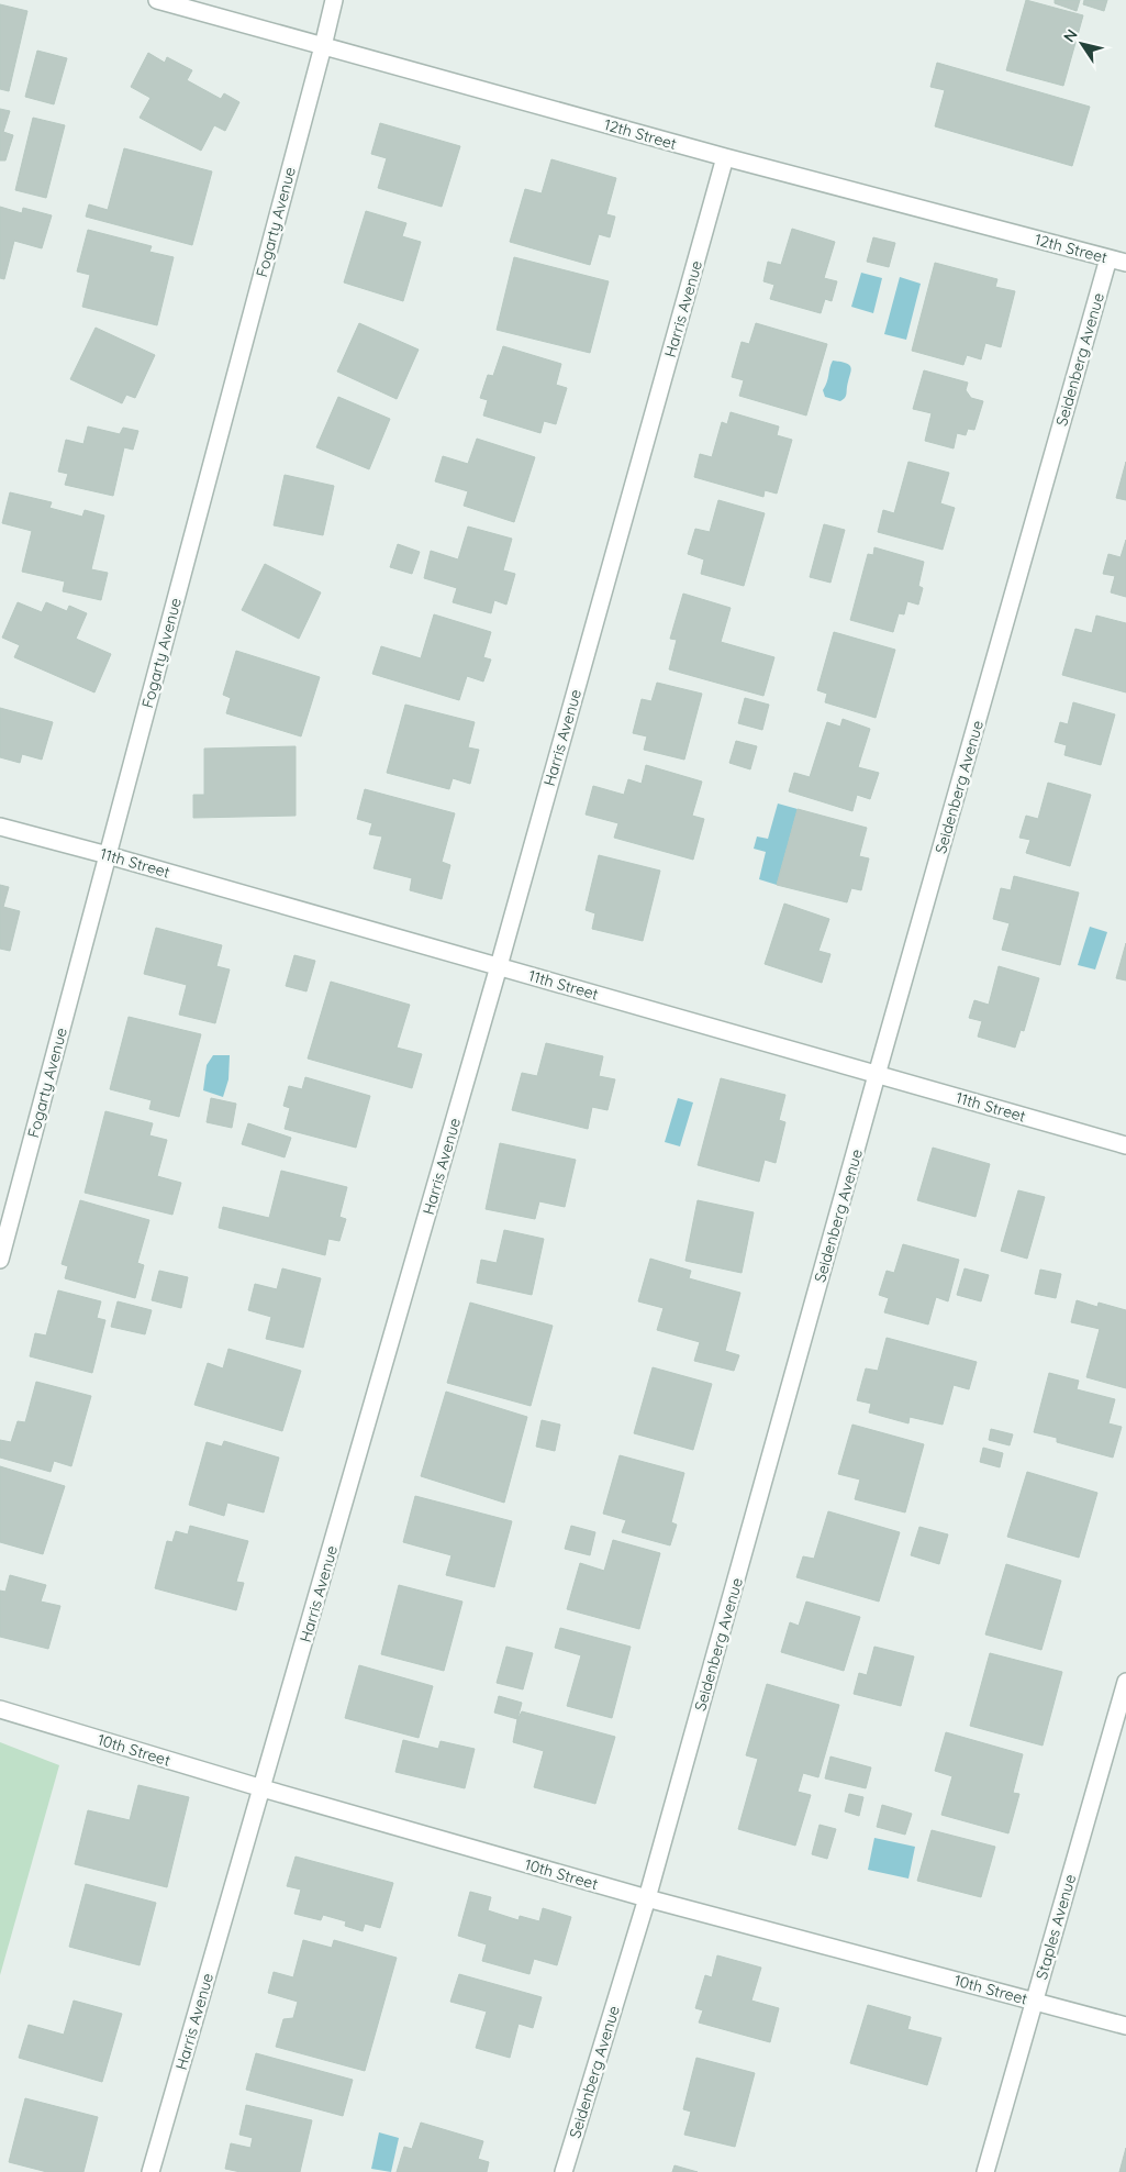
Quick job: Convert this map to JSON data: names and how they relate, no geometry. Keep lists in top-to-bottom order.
{
  "streets": {
    "street": [
      "12th Street",
      "Fogarty Avenue",
      "Harris Avenue",
      "Seidenberg Avenue",
      "11th Street",
      "10th Street",
      "Staples Avenue"
    ]
  },
  "crossings": [
    ["12th Street", "Fogarty Avenue"],
    ["12th Street", "Harris Avenue"],
    ["12th Street", "Seidenberg Avenue"],
    ["Fogarty Avenue", "11th Street"],
    ["Harris Avenue", "11th Street"],
    ["Harris Avenue", "10th Street"],
    ["Seidenberg Avenue", "11th Street"],
    ["Seidenberg Avenue", "10th Street"],
    ["10th Street", "Staples Avenue"]
  ],
  "north": "top left"
}
